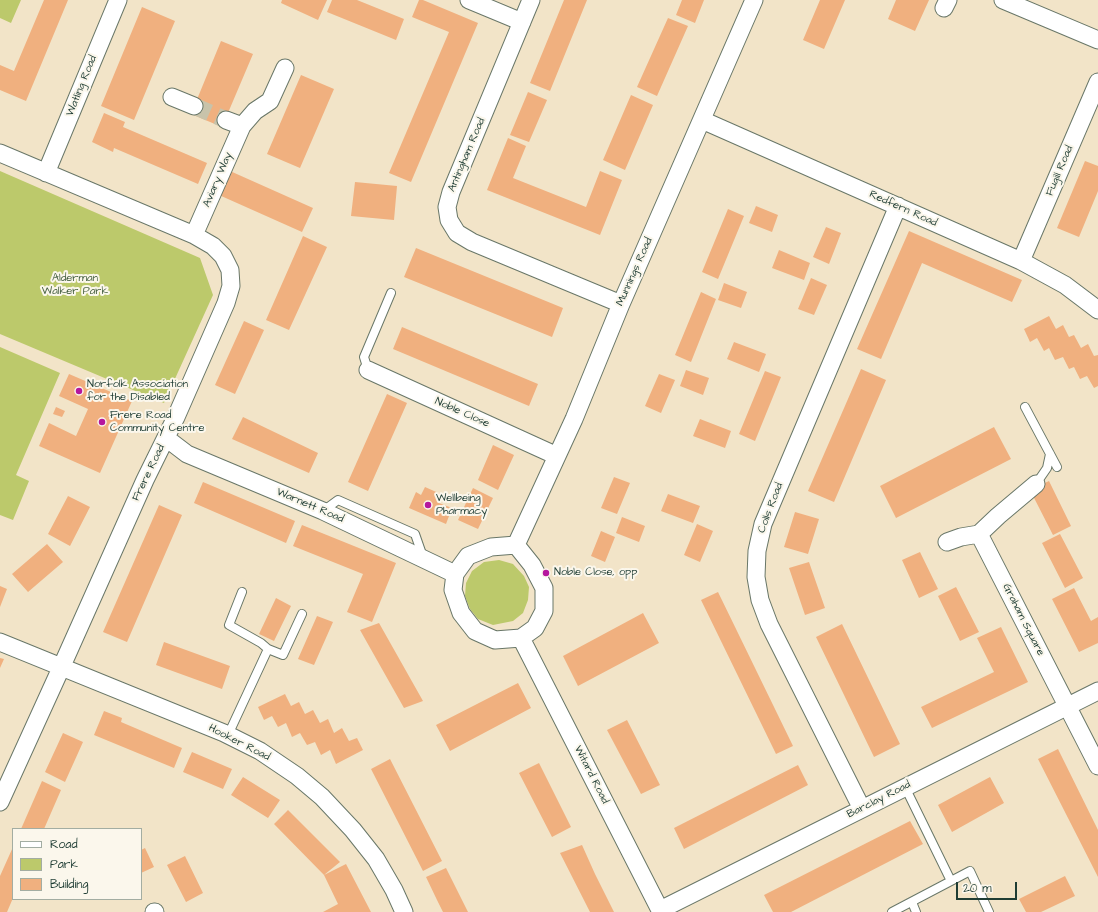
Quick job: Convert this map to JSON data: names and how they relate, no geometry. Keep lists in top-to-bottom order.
{
  "streets": {
    "street": [
      "Watling Road",
      "Antingham Road",
      "Fugill Road",
      "Aviary Way",
      "Redfern Road",
      "Munnings Road",
      "Noble Close",
      "Frere Road",
      "Warnett Road",
      "Colls Road",
      "Graham Square",
      "Hooker Road",
      "Witard Road",
      "Barclay Road"
    ]
  },
  "crossings": [
    ["Watling Road", "Frere Road"],
    ["Antingham Road", "Munnings Road"],
    ["Fugill Road", "Redfern Road"],
    ["Aviary Way", "Frere Road"],
    ["Redfern Road", "Munnings Road"],
    ["Redfern Road", "Colls Road"],
    ["Munnings Road", "Noble Close"],
    ["Munnings Road", "Warnett Road"],
    ["Munnings Road", "Witard Road"],
    ["Frere Road", "Warnett Road"],
    ["Frere Road", "Hooker Road"],
    ["Warnett Road", "Witard Road"],
    ["Colls Road", "Barclay Road"],
    ["Graham Square", "Barclay Road"],
    ["Witard Road", "Barclay Road"]
  ],
  "parks": ["Alderman Walker Park"],
  "places": [
    "Norfolk Association for the Disabled",
    "Frere Road Community Centre",
    "Wellbeing Pharmacy",
    "Noble Close, opp"
  ],
  "legend": ["Road", "Park", "Building"],
  "scale_bar": "20 m"
}
